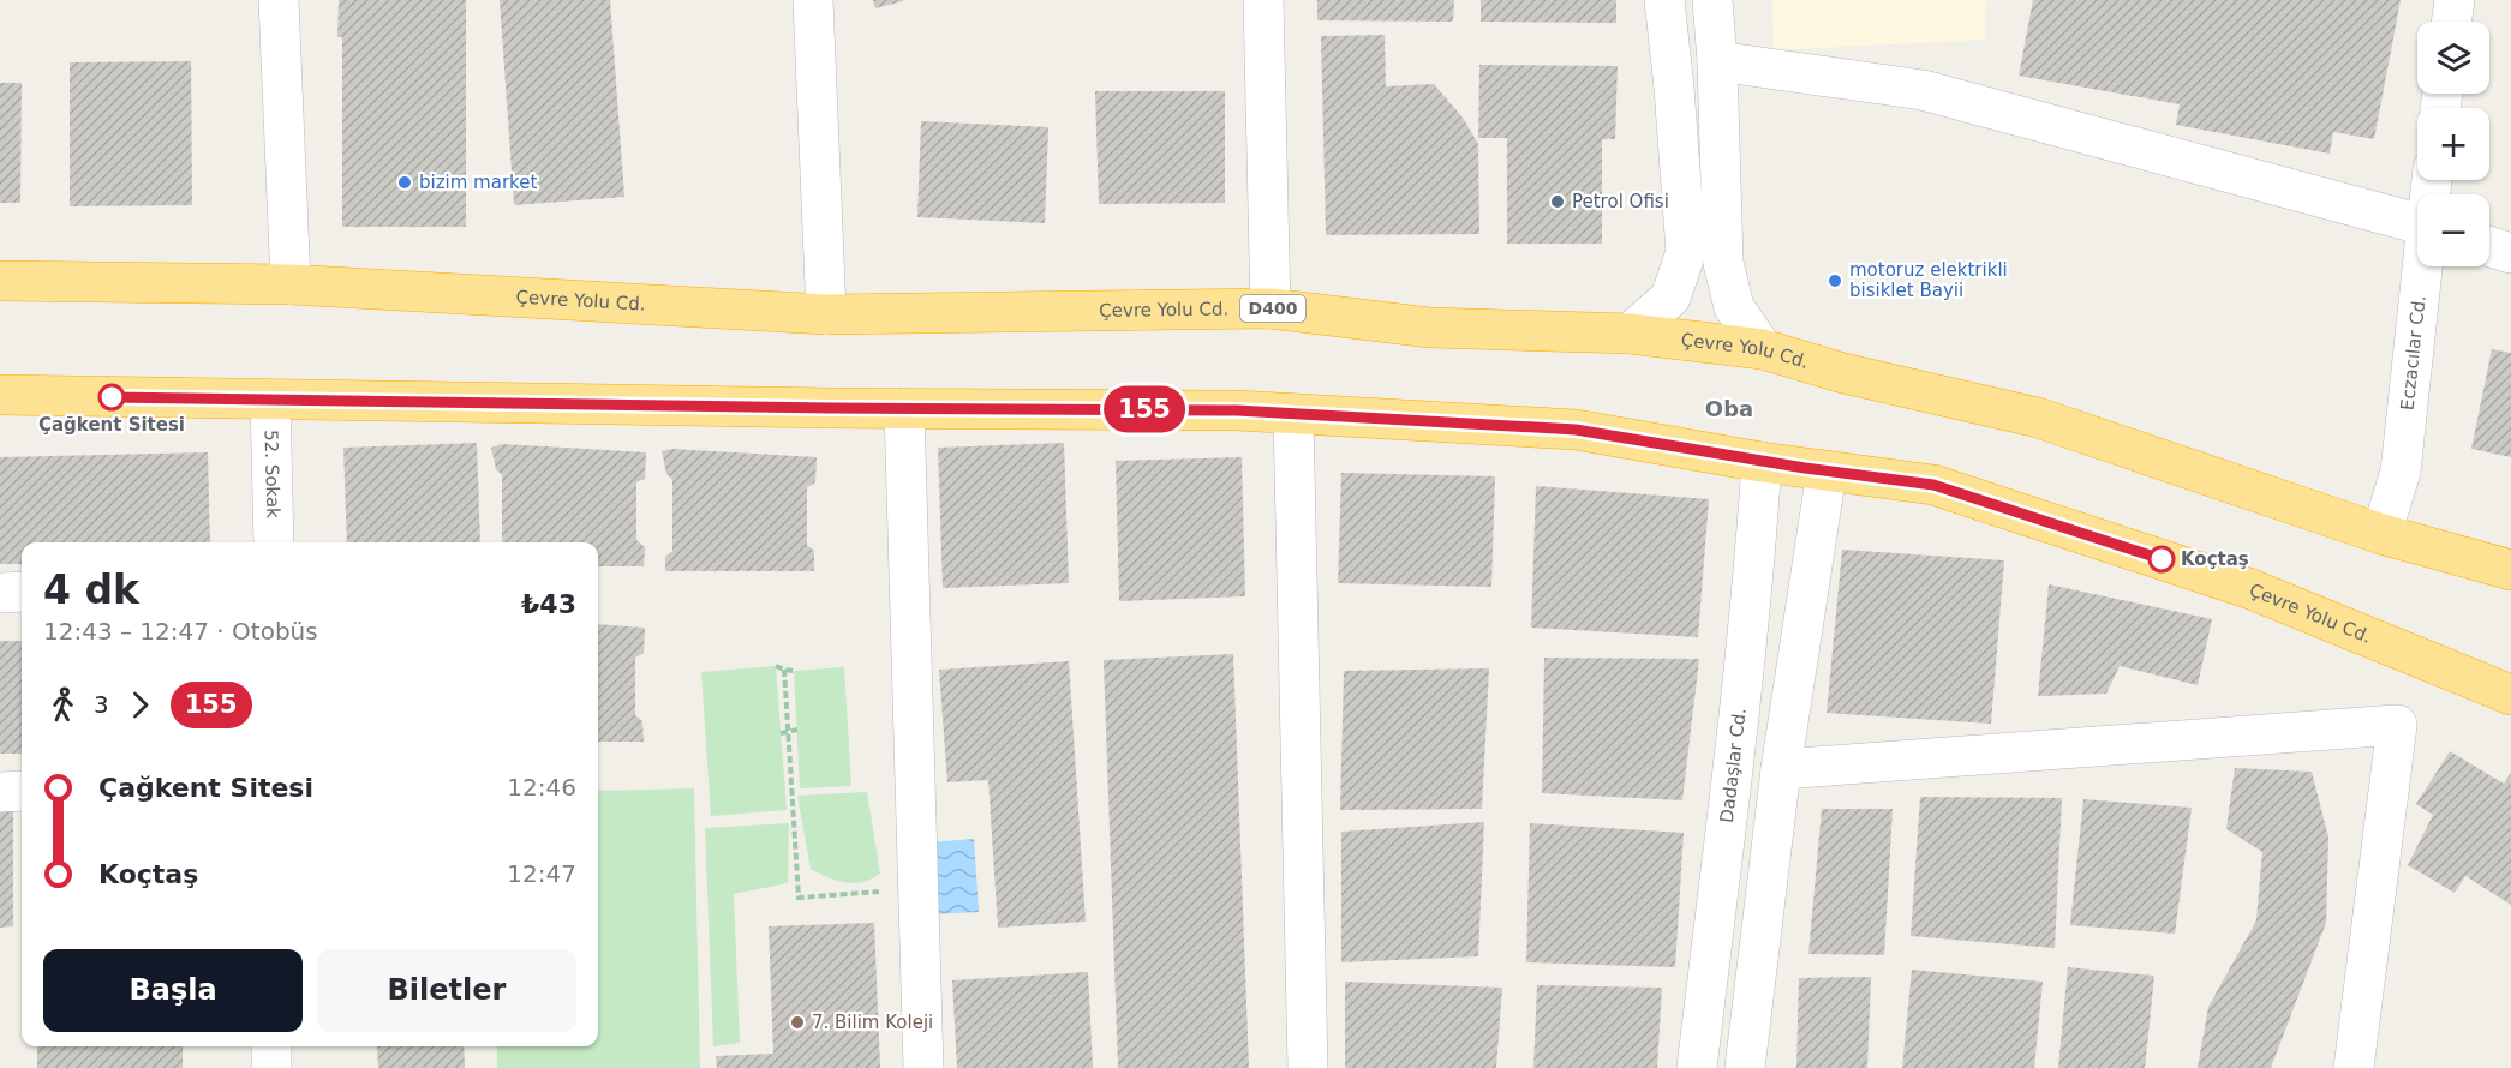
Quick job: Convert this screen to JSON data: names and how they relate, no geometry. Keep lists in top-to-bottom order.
{
  "streets": {
    "highway": ["Çevre Yolu Cd.", "D400"],
    "street": ["Eczacılar Cd.", "52. Sokak", "Dadaşlar Cd."]
  },
  "crossings": [
    ["Çevre Yolu Cd.", "Eczacılar Cd."],
    ["Çevre Yolu Cd.", "52. Sokak"],
    ["Çevre Yolu Cd.", "Dadaşlar Cd."]
  ],
  "districts": ["Oba"],
  "places": [
    "bizim market",
    "Petrol Ofisi",
    "motoruz elektrikli bisiklet Bayii",
    "Çağkent Sitesi",
    "Koçtaş",
    "7. Bilim Koleji"
  ],
  "lines": ["bus line 155"],
  "page": {
    "on_map": "155",
    "map_buttons": ["+", "−"],
    "heading": ["4 dk", "12:43 – 12:47 · Otobüs", "₺43"],
    "legs": ["3", "155"],
    "list": [
      {
        "name": "Çağkent Sitesi",
        "value": "12:46"
      },
      {
        "name": "Koçtaş",
        "value": "12:47"
      }
    ],
    "buttons": ["Başla", "Biletler"]
  }
}
